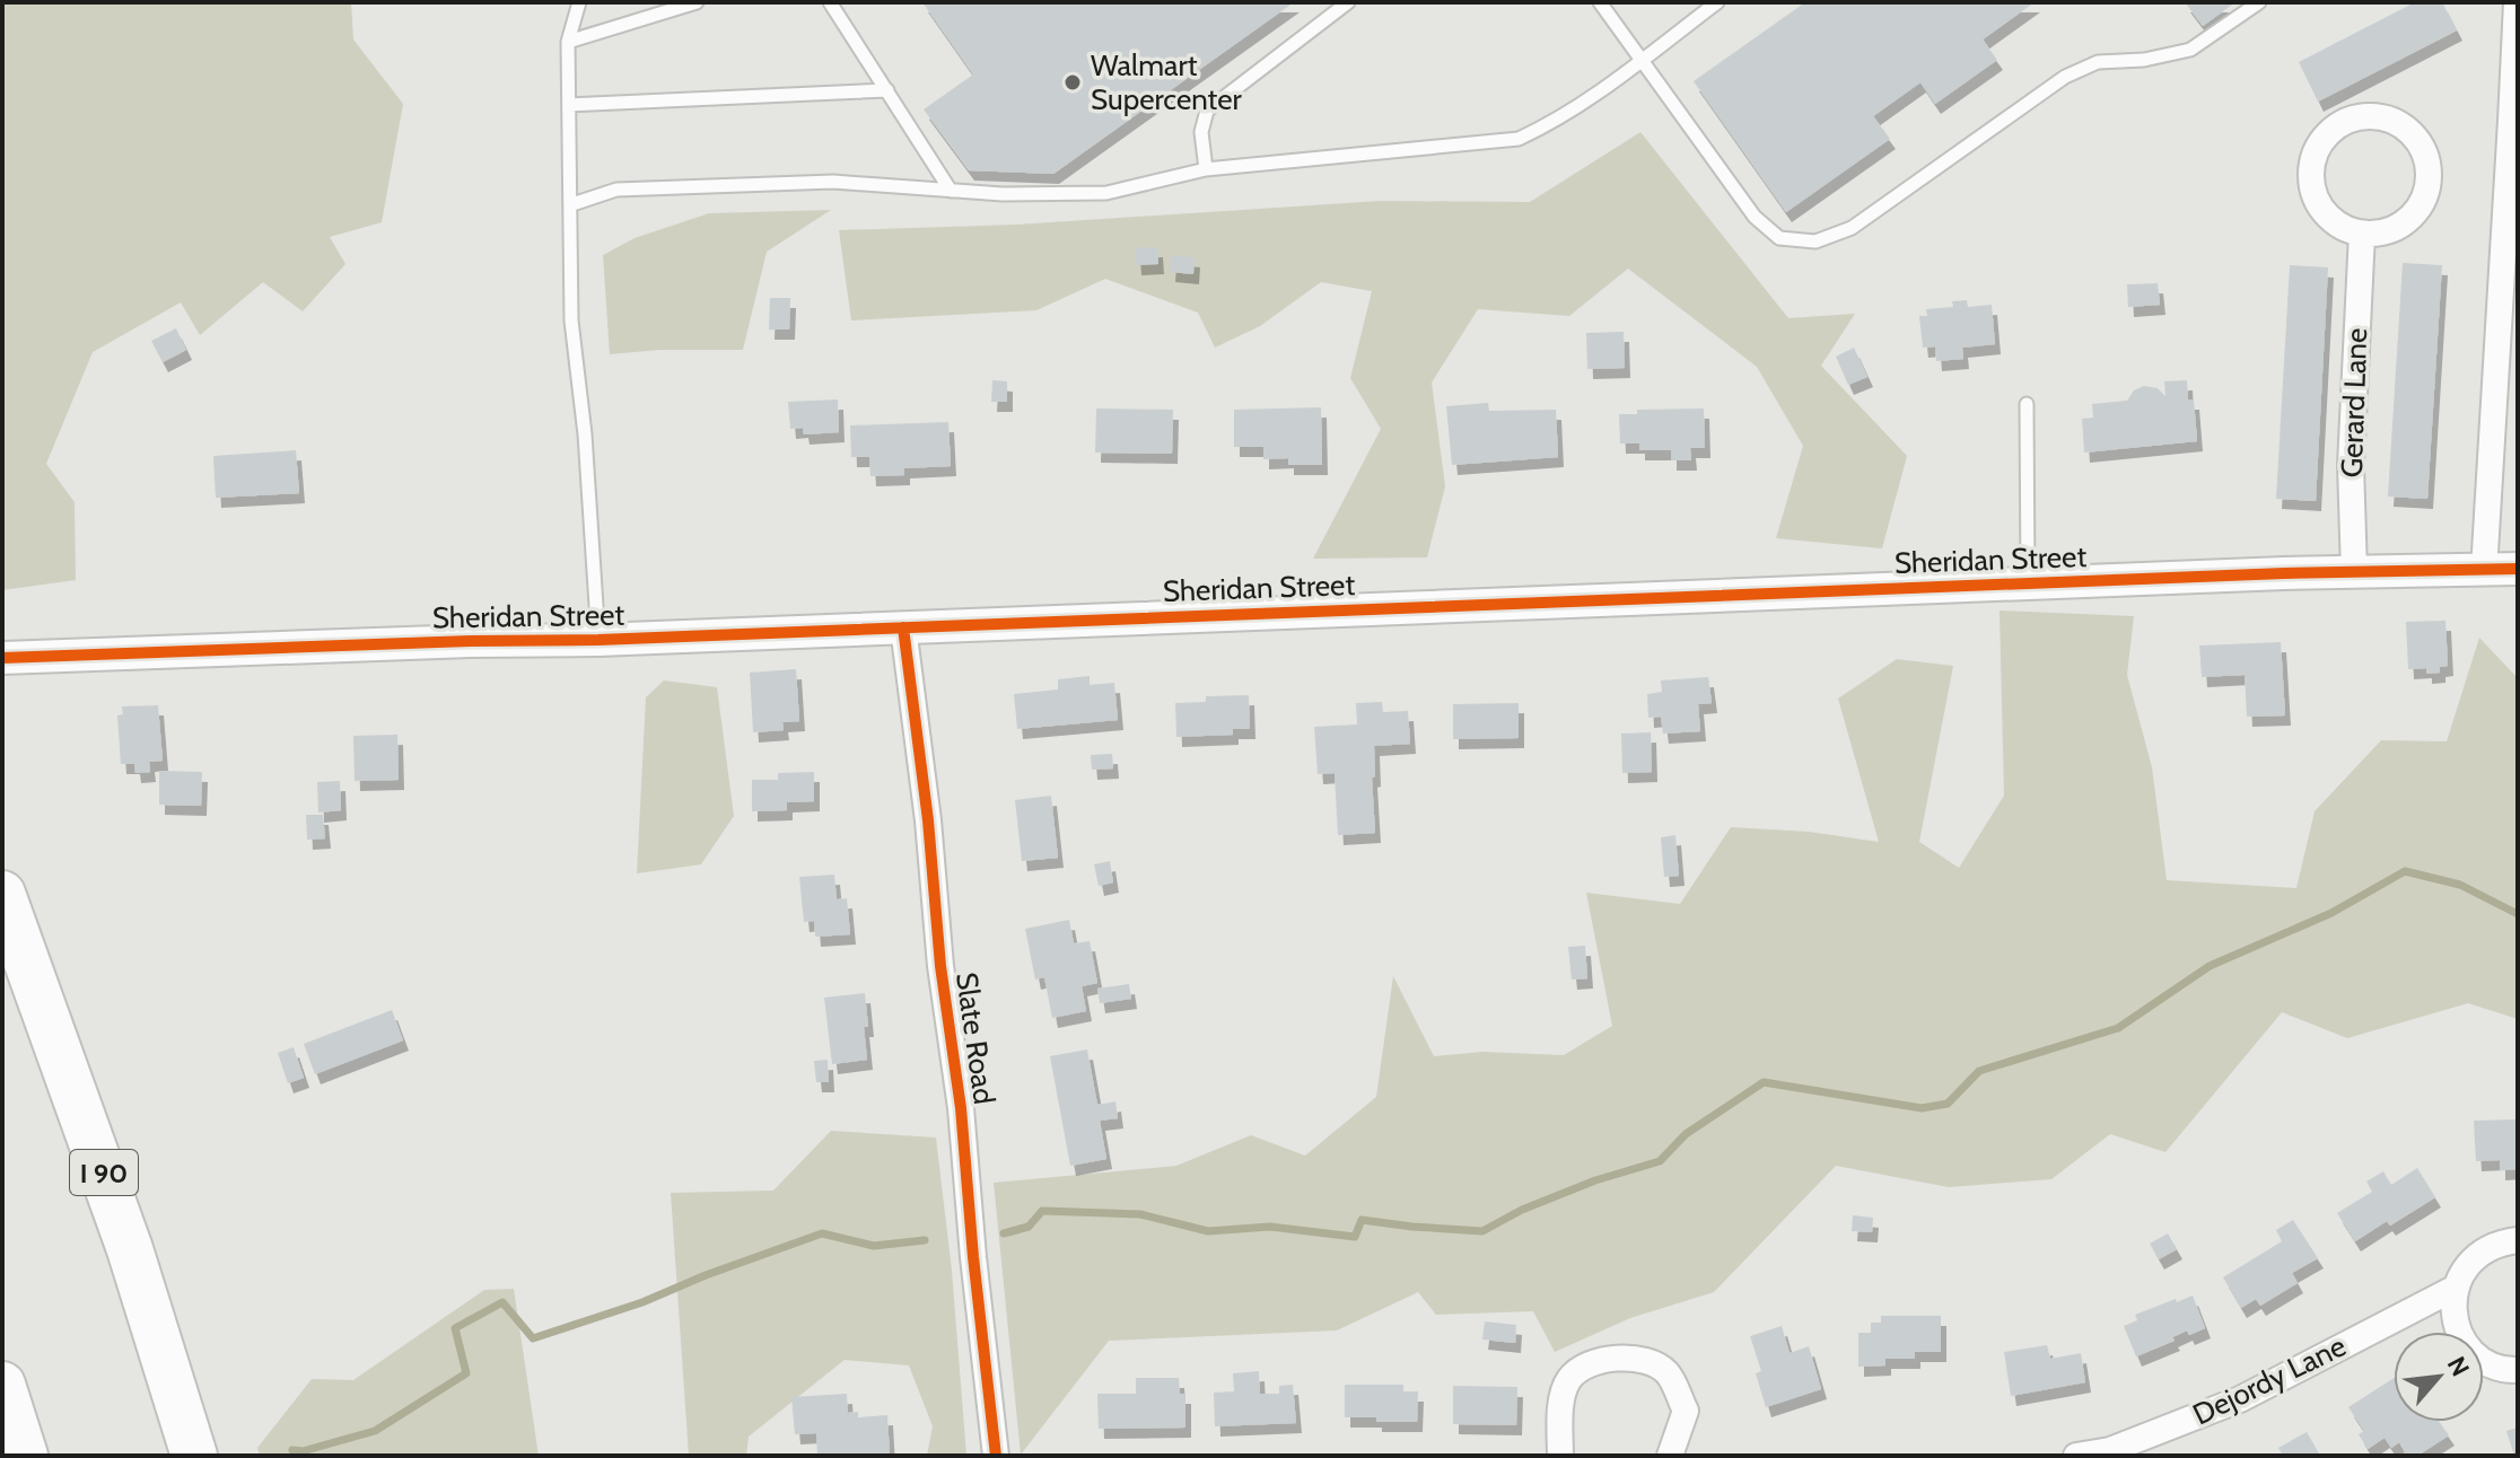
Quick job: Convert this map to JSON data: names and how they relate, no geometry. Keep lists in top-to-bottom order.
{
  "streets": {
    "highway": ["I 90"],
    "street": [
      "Gerard Lane",
      "Sheridan Street",
      "Slate Road",
      "Dejordy Lane"
    ]
  },
  "crossings": [
    ["Gerard Lane", "Sheridan Street"],
    ["Sheridan Street", "Slate Road"]
  ],
  "places": ["Walmart Supercenter"],
  "north": "top right"
}
